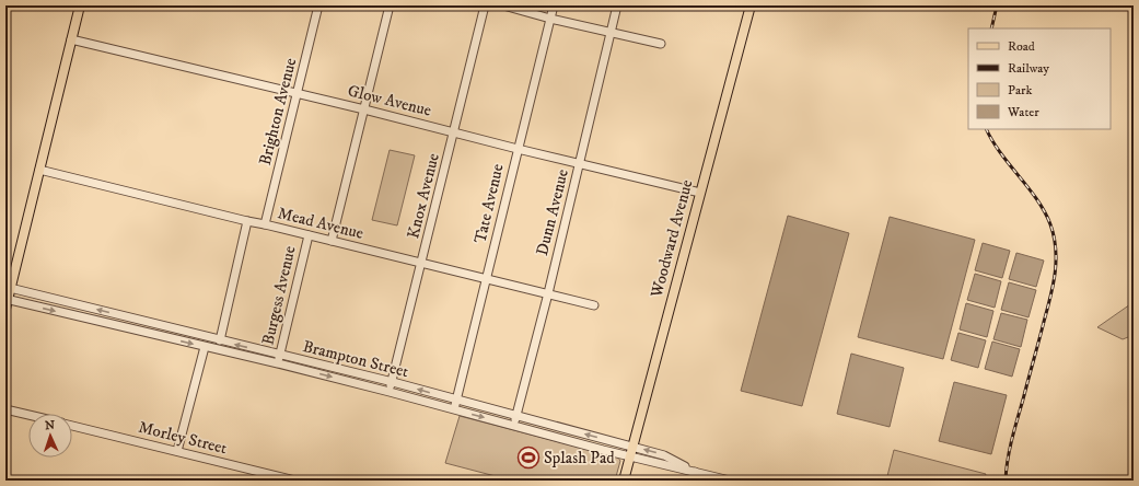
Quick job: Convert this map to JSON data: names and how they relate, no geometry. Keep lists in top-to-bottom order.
{
  "streets": {
    "main road": ["Woodward Avenue"],
    "street": [
      "Glow Avenue",
      "Brighton Avenue",
      "Knox Avenue",
      "Tate Avenue",
      "Dunn Avenue",
      "Mead Avenue",
      "Burgess Avenue",
      "Brampton Street",
      "Morley Street"
    ]
  },
  "crossings": [
    ["Glow Avenue", "Brighton Avenue"],
    ["Glow Avenue", "Knox Avenue"],
    ["Glow Avenue", "Tate Avenue"],
    ["Glow Avenue", "Dunn Avenue"],
    ["Glow Avenue", "Woodward Avenue"],
    ["Brighton Avenue", "Mead Avenue"],
    ["Knox Avenue", "Mead Avenue"],
    ["Knox Avenue", "Brampton Street"],
    ["Tate Avenue", "Mead Avenue"],
    ["Tate Avenue", "Brampton Street"],
    ["Dunn Avenue", "Mead Avenue"],
    ["Dunn Avenue", "Brampton Street"],
    ["Mead Avenue", "Burgess Avenue"],
    ["Woodward Avenue", "Brampton Street"],
    ["Burgess Avenue", "Brampton Street"]
  ],
  "places": {
    "sports": ["Splash Pad"]
  },
  "legend": [
    "Road",
    "Railway",
    "Park",
    "Water"
  ],
  "north": "top"
}
